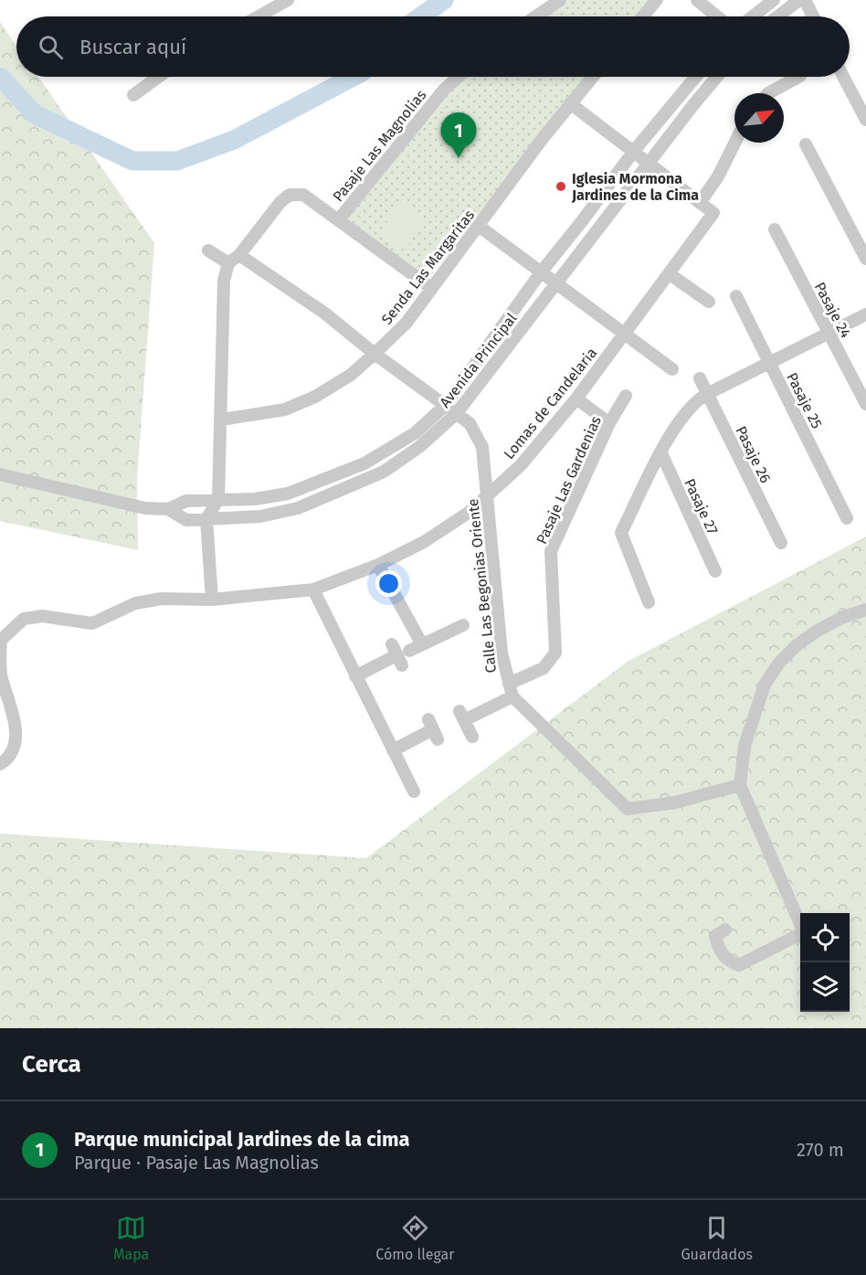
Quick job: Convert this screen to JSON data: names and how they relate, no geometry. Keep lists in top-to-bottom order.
{
  "streets": {
    "street": [
      "Pasaje Las Magnolias",
      "Senda Las Margaritas",
      "Pasaje 24",
      "Avenida Principal",
      "Pasaje 25",
      "Lomas de Candelaria",
      "Pasaje 26",
      "Pasaje Las Gardenias",
      "Pasaje 27",
      "Calle Las Begonias Oriente"
    ]
  },
  "crossings": [
    ["Senda Las Margaritas", "Lomas de Candelaria"],
    ["Senda Las Margaritas", "Calle Las Begonias Oriente"],
    ["Avenida Principal", "Lomas de Candelaria"],
    ["Avenida Principal", "Calle Las Begonias Oriente"],
    ["Lomas de Candelaria", "Calle Las Begonias Oriente"],
    ["Pasaje Las Gardenias", "Calle Las Begonias Oriente"]
  ],
  "places": ["Iglesia Mormona Jardines de la Cima"],
  "north": "top right",
  "page": {
    "search": "Buscar aquí",
    "pins": "1",
    "heading": "Cerca",
    "list": [
      {
        "mark": "1",
        "name": "Parque municipal Jardines de la cima",
        "note": "Parque · Pasaje Las Magnolias",
        "value": "270 m"
      }
    ],
    "nav": ["Mapa", "Cómo llegar", "Guardados"]
  }
}
